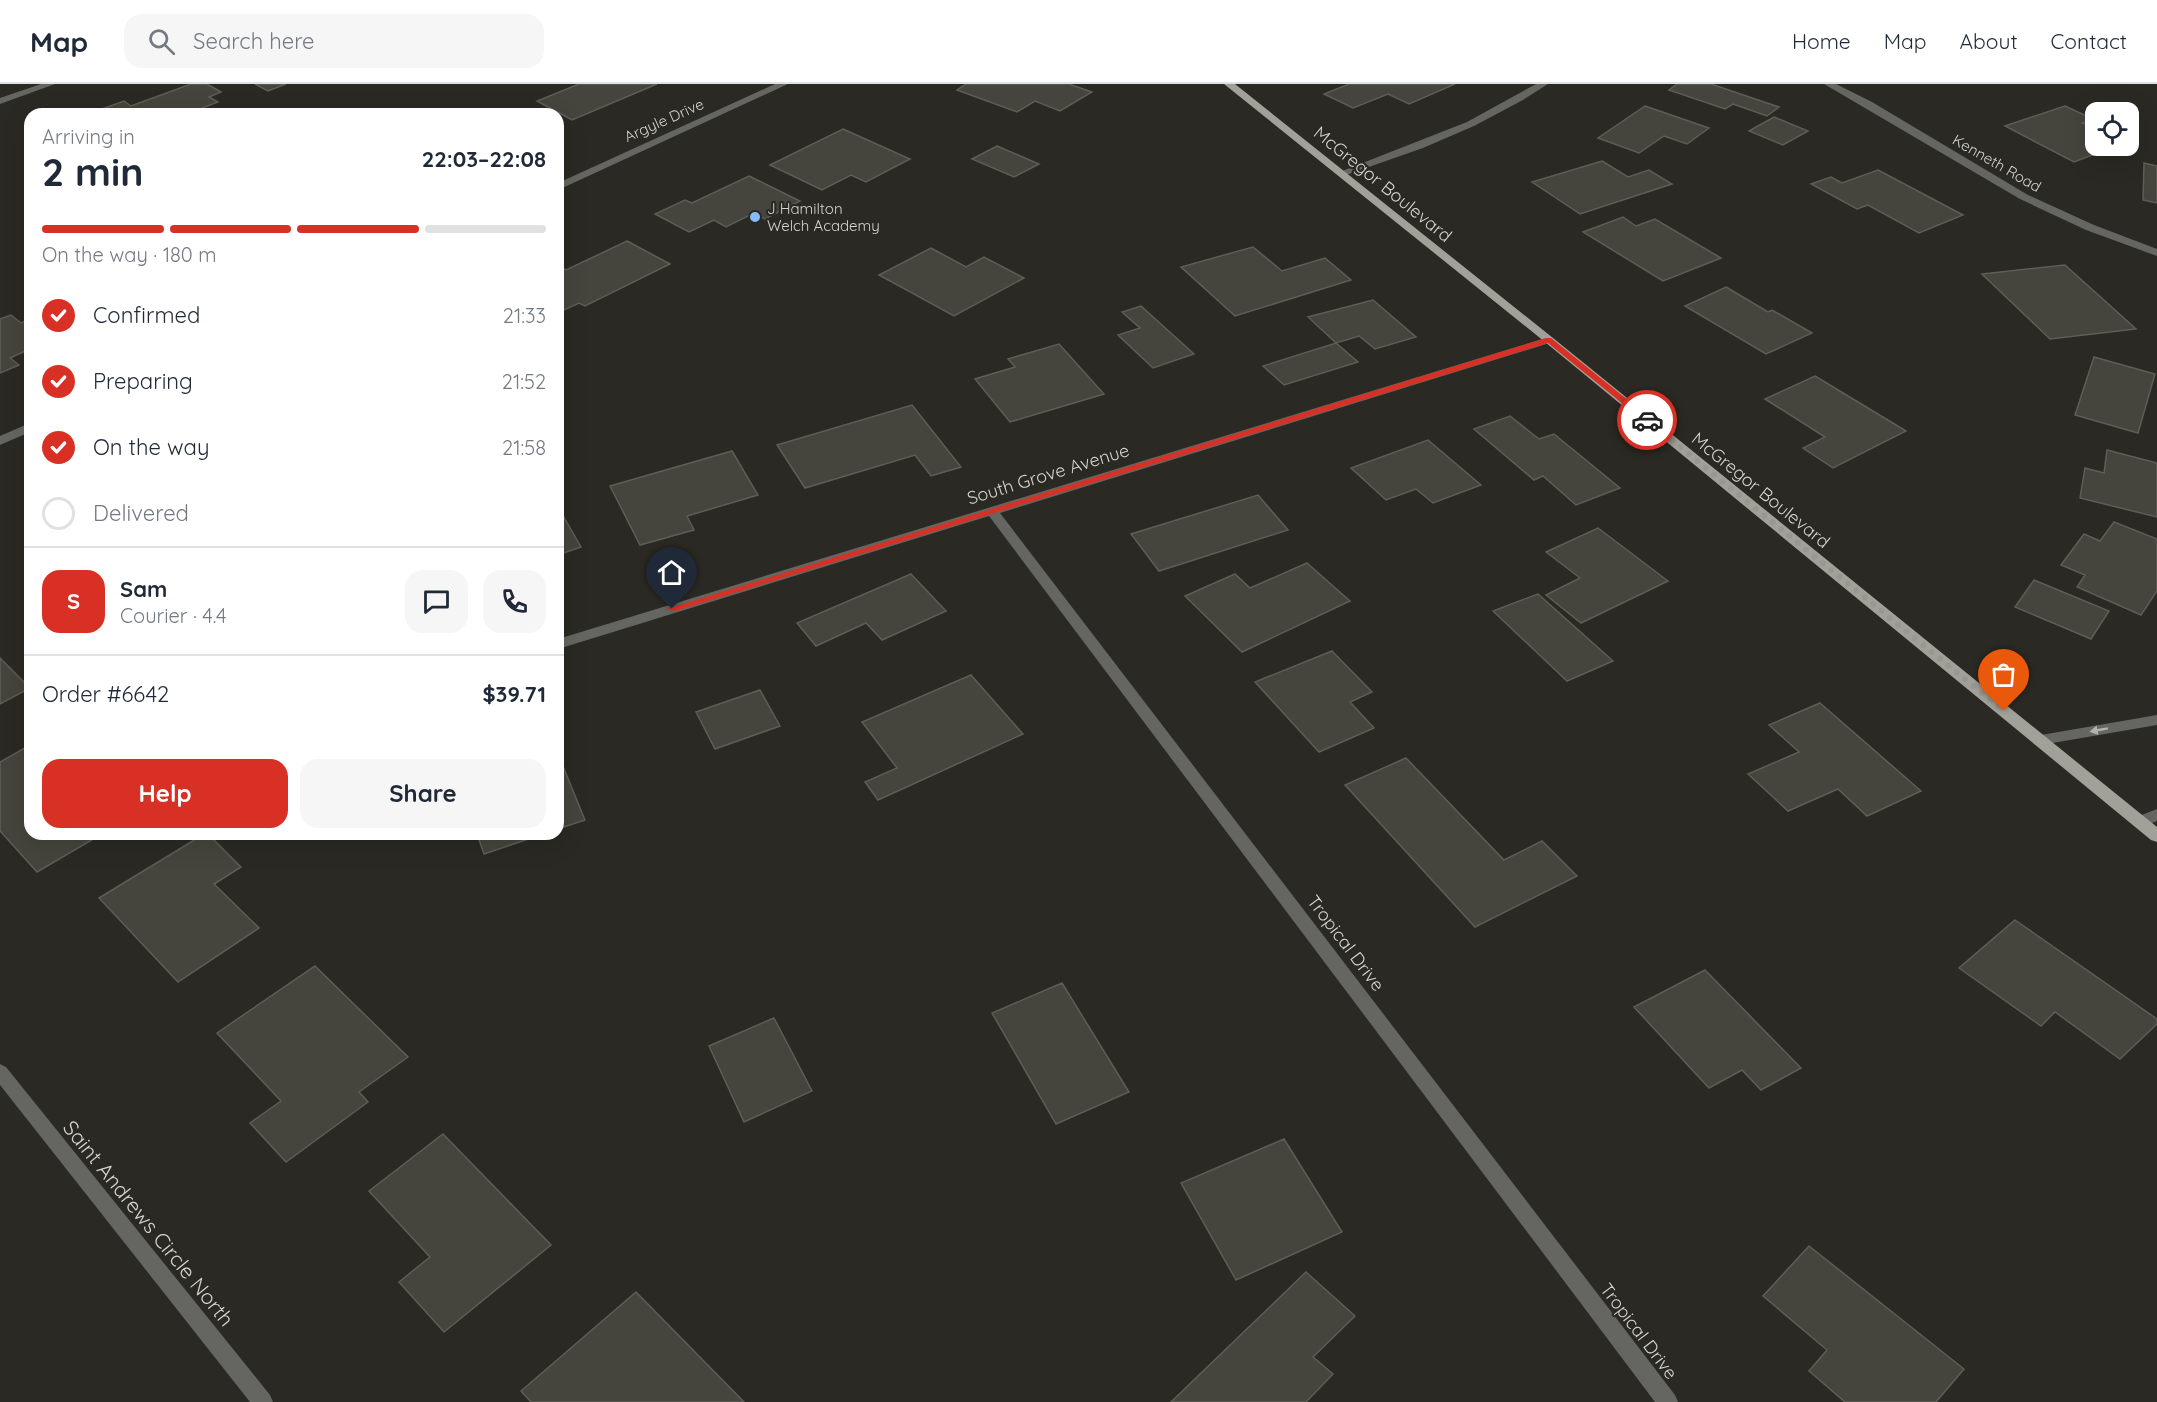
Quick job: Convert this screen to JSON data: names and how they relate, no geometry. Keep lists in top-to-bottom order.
{
  "streets": {
    "main road": ["McGregor Boulevard"],
    "street": [
      "Argyle Drive",
      "Kenneth Road",
      "South Grove Avenue",
      "Tropical Drive",
      "Saint Andrews Circle North"
    ]
  },
  "crossings": [
    ["McGregor Boulevard", "South Grove Avenue"],
    ["South Grove Avenue", "Tropical Drive"]
  ],
  "places": ["J Hamilton Welch Academy"],
  "page": {
    "header": "Map",
    "search": "Search here",
    "nav": [
      "Home",
      "Map",
      "About",
      "Contact"
    ],
    "heading": ["2 min", "Arriving in", "22:03–22:08"],
    "panel": [
      "Sam",
      "Courier · 4.4",
      "Order #6642",
      "$39.71"
    ],
    "bar": "On the way · 180 m",
    "list": [
      ["Confirmed", "21:33"],
      ["Preparing", "21:52"],
      ["On the way", "21:58"],
      "Delivered"
    ],
    "round": "S",
    "buttons": ["Help", "Share"]
  }
}
